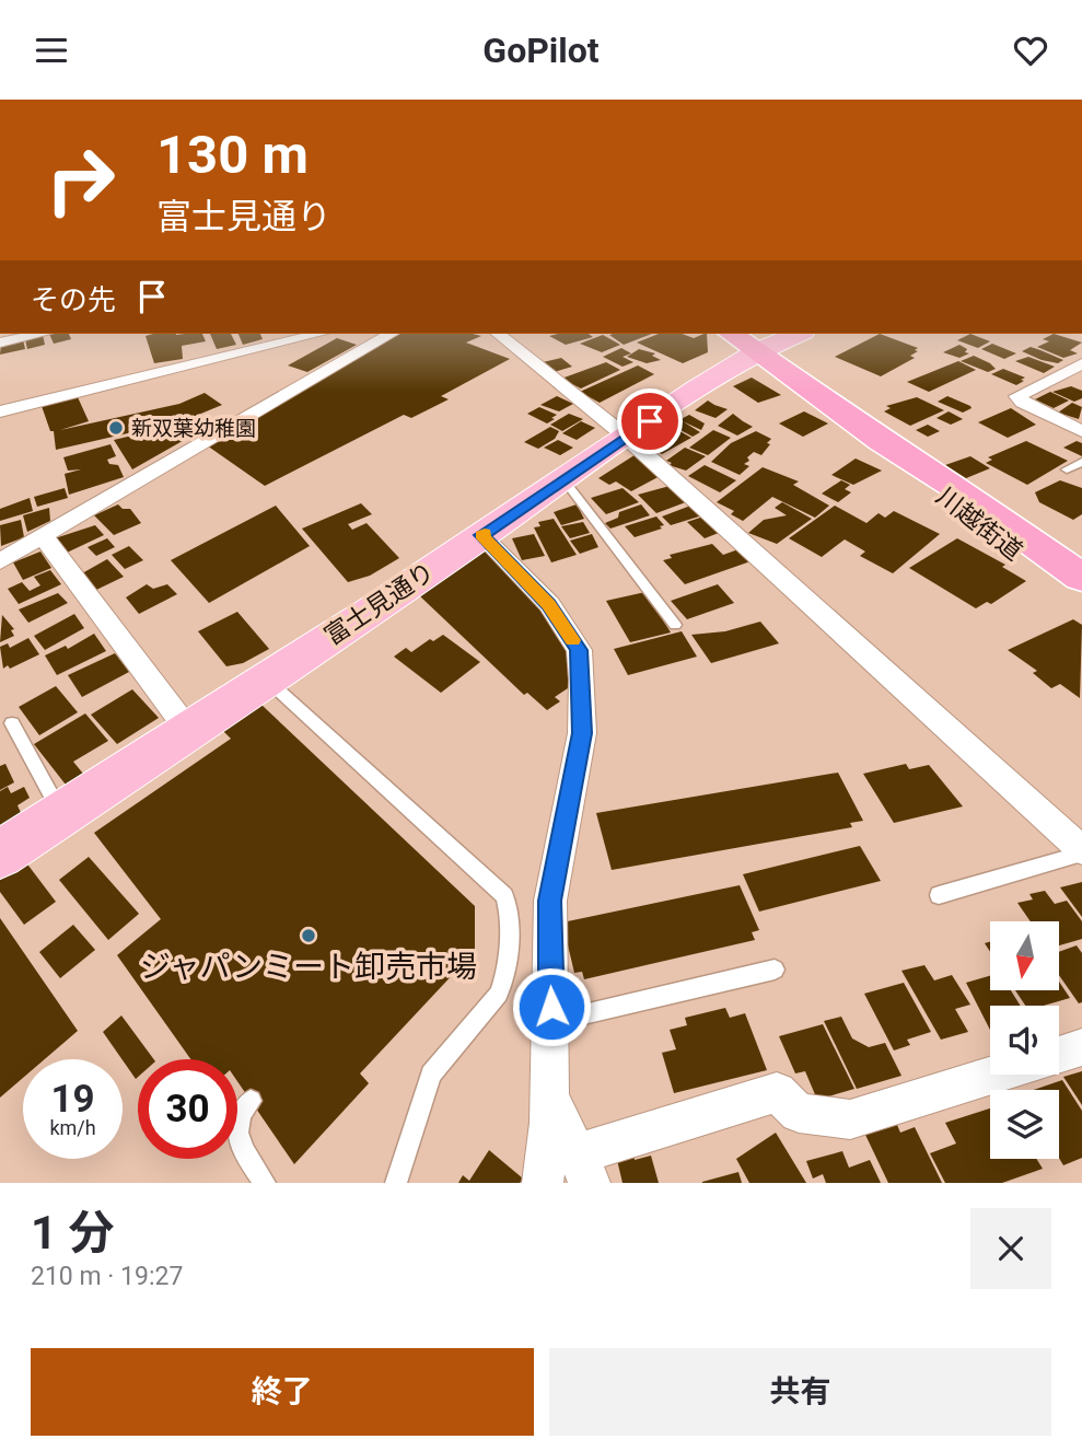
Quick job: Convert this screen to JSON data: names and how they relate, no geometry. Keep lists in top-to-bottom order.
{
  "streets": {
    "highway": ["川越街道"],
    "main road": ["富士見通り"]
  },
  "crossings": [
    ["川越街道", "富士見通り"]
  ],
  "places": ["新双葉幼稚園", "ジャパンミート卸売市場"],
  "north": "bottom",
  "page": {
    "header": "GoPilot",
    "turn": ["130 m", "富士見通り"],
    "then": "その先",
    "speed": "19 km/h",
    "limit": "30",
    "heading": ["1 分", "210 m · 19:27"],
    "buttons": ["終了", "共有"]
  }
}
